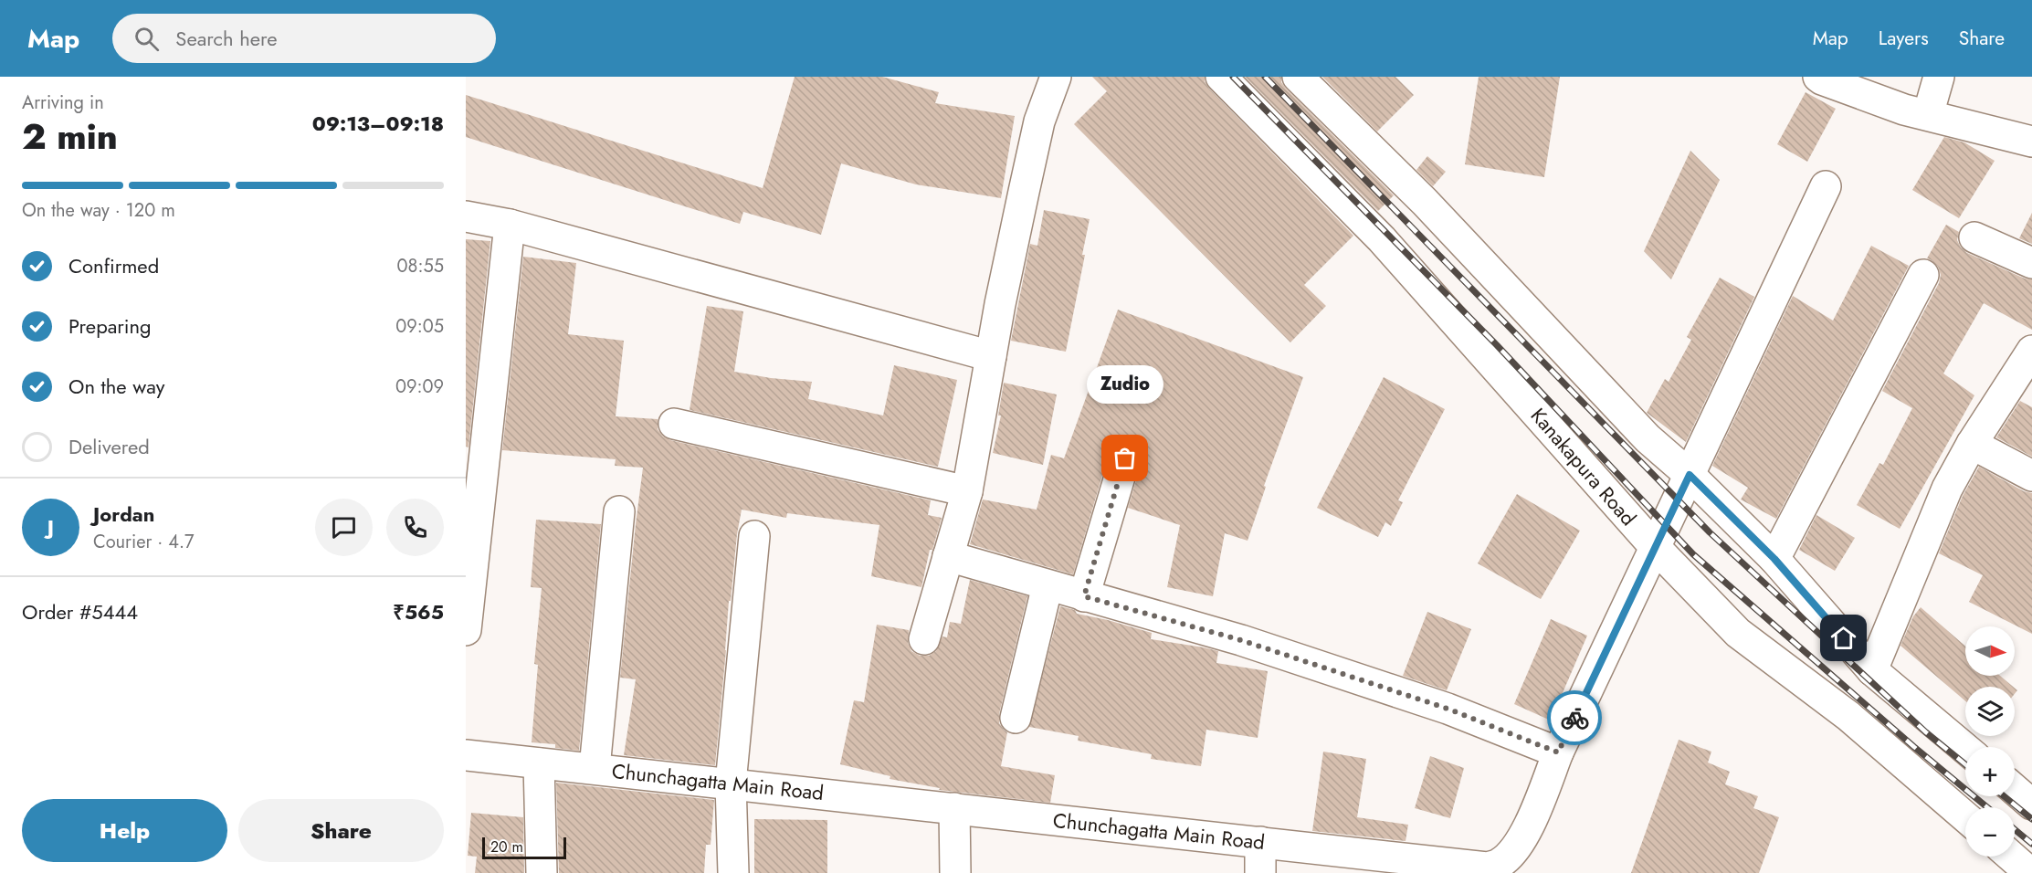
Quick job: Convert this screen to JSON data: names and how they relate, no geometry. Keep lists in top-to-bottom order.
{
  "streets": {
    "main road": ["Kanakapura Road", "Chunchagatta Main Road"]
  },
  "crossings": [
    ["Kanakapura Road", "Chunchagatta Main Road"]
  ],
  "places": ["Zudio"],
  "scale_bar": "20 m",
  "north": "right",
  "page": {
    "header": "Map",
    "search": "Search here",
    "nav": ["Map", "Layers", "Share"],
    "heading": ["2 min", "Arriving in", "09:13–09:18"],
    "panel": [
      "Jordan",
      "Courier · 4.7",
      "Order #5444",
      "₹565"
    ],
    "bar": "On the way · 120 m",
    "list": [
      ["Confirmed", "08:55"],
      ["Preparing", "09:05"],
      ["On the way", "09:09"],
      "Delivered"
    ],
    "bubble": "Zudio",
    "round": "J",
    "map_buttons": ["+", "−"],
    "buttons": ["Help", "Share"],
    "scale": "20 m"
  }
}
